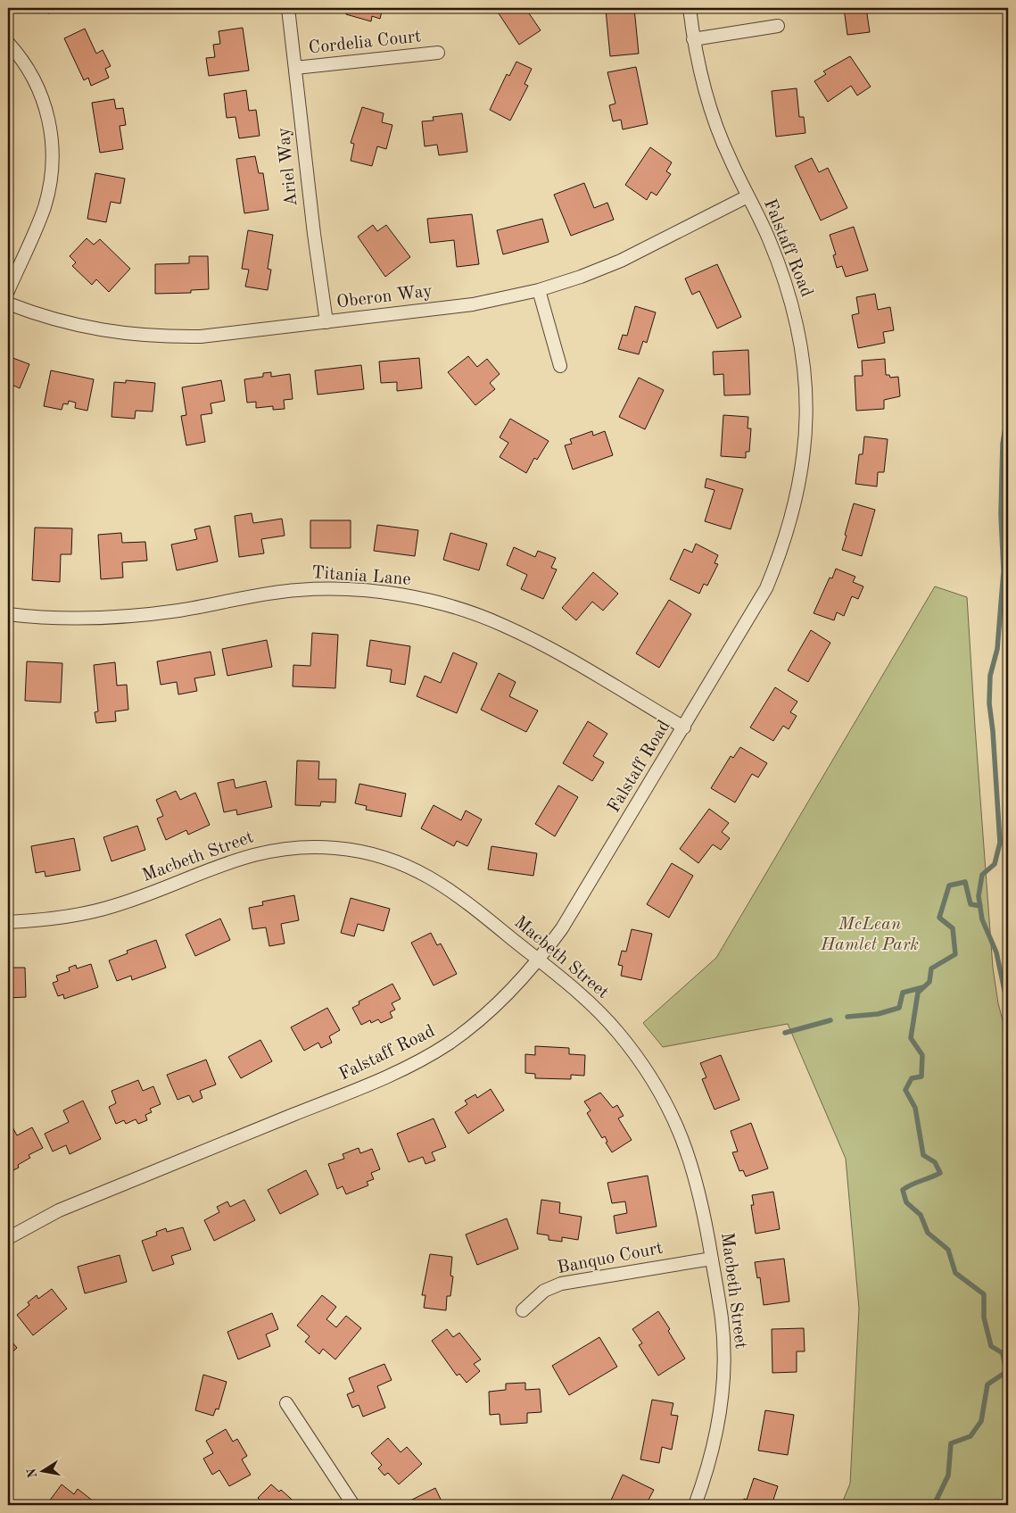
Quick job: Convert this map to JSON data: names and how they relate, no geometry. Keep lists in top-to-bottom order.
{
  "streets": {
    "street": [
      "Cordelia Court",
      "Ariel Way",
      "Falstaff Road",
      "Oberon Way",
      "Titania Lane",
      "Macbeth Street",
      "Banquo Court"
    ]
  },
  "crossings": [
    ["Cordelia Court", "Ariel Way"],
    ["Ariel Way", "Oberon Way"],
    ["Falstaff Road", "Oberon Way"],
    ["Falstaff Road", "Titania Lane"],
    ["Falstaff Road", "Macbeth Street"],
    ["Macbeth Street", "Banquo Court"]
  ],
  "parks": ["McLean Hamlet Park"],
  "north": "left"
}
